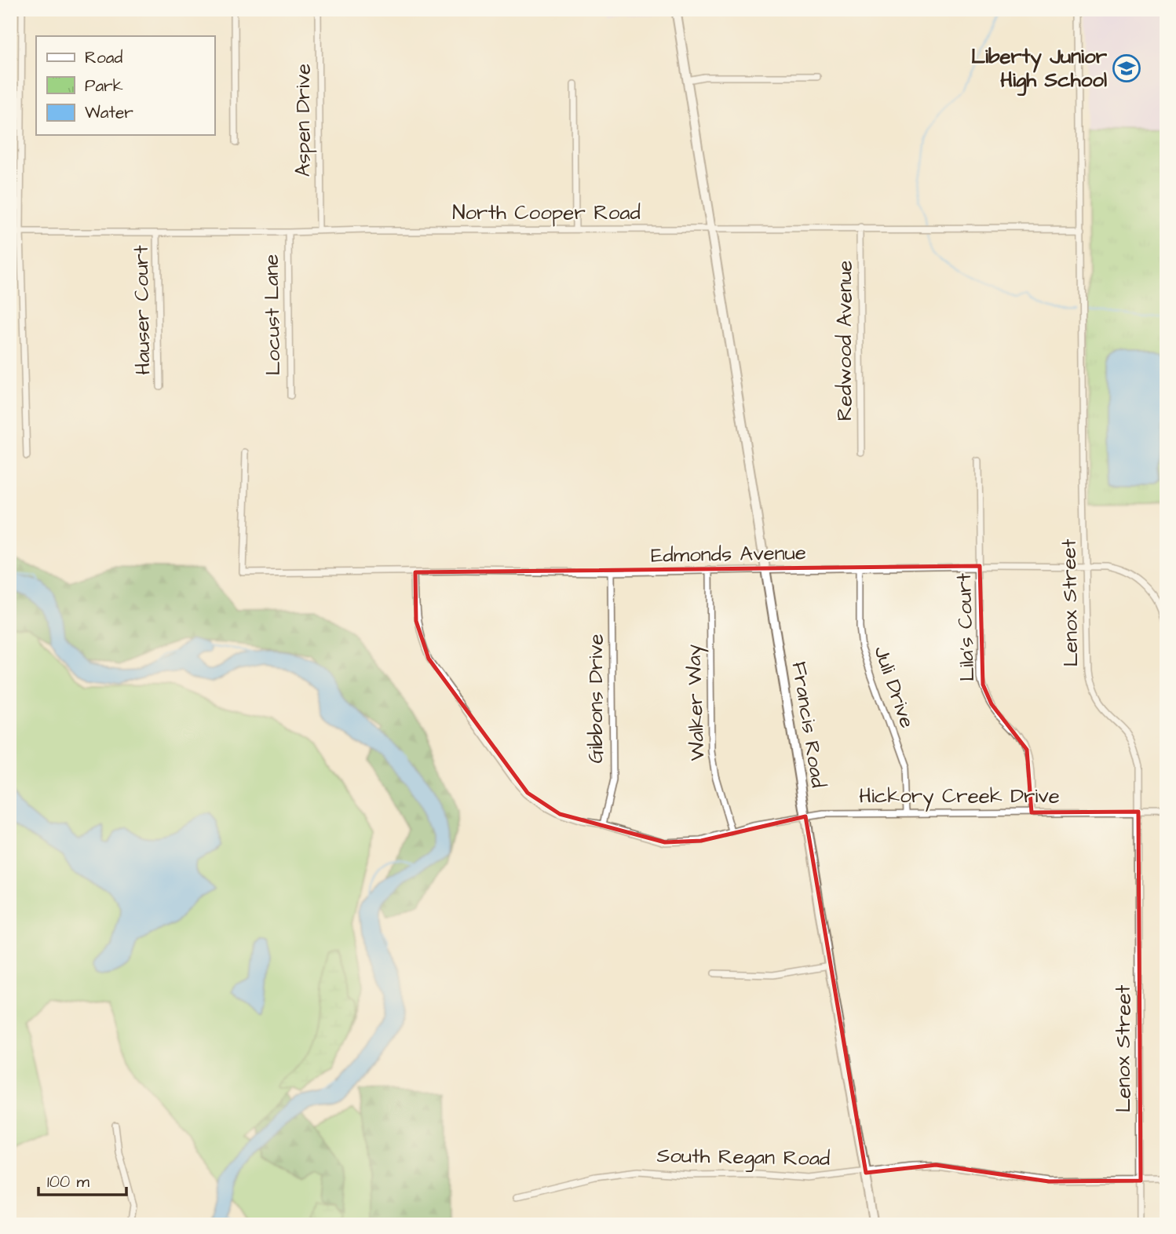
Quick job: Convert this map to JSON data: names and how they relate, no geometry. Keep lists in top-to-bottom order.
{
  "streets": {
    "street": [
      "Aspen Drive",
      "North Cooper Road",
      "Hauser Court",
      "Locust Lane",
      "Redwood Avenue",
      "Edmonds Avenue",
      "Lenox Street",
      "Lila's Court",
      "Juli Drive",
      "Gibbons Drive",
      "Walker Way",
      "Francis Road",
      "Hickory Creek Drive",
      "South Regan Road"
    ]
  },
  "crossings": [
    ["Aspen Drive", "North Cooper Road"],
    ["North Cooper Road", "Hauser Court"],
    ["North Cooper Road", "Locust Lane"],
    ["North Cooper Road", "Redwood Avenue"],
    ["North Cooper Road", "Lenox Street"],
    ["North Cooper Road", "Francis Road"],
    ["Edmonds Avenue", "Lenox Street"],
    ["Edmonds Avenue", "Lila's Court"],
    ["Edmonds Avenue", "Juli Drive"],
    ["Edmonds Avenue", "Gibbons Drive"],
    ["Edmonds Avenue", "Walker Way"],
    ["Edmonds Avenue", "Francis Road"],
    ["Edmonds Avenue", "Hickory Creek Drive"],
    ["Lenox Street", "Hickory Creek Drive"],
    ["Lenox Street", "South Regan Road"],
    ["Lila's Court", "Hickory Creek Drive"],
    ["Juli Drive", "Hickory Creek Drive"],
    ["Gibbons Drive", "Hickory Creek Drive"],
    ["Walker Way", "Hickory Creek Drive"],
    ["Francis Road", "Hickory Creek Drive"],
    ["Francis Road", "South Regan Road"]
  ],
  "places": {
    "school or university": ["Liberty Junior High School"]
  },
  "legend": ["Road", "Park", "Water"],
  "scale_bar": "100 m"
}
